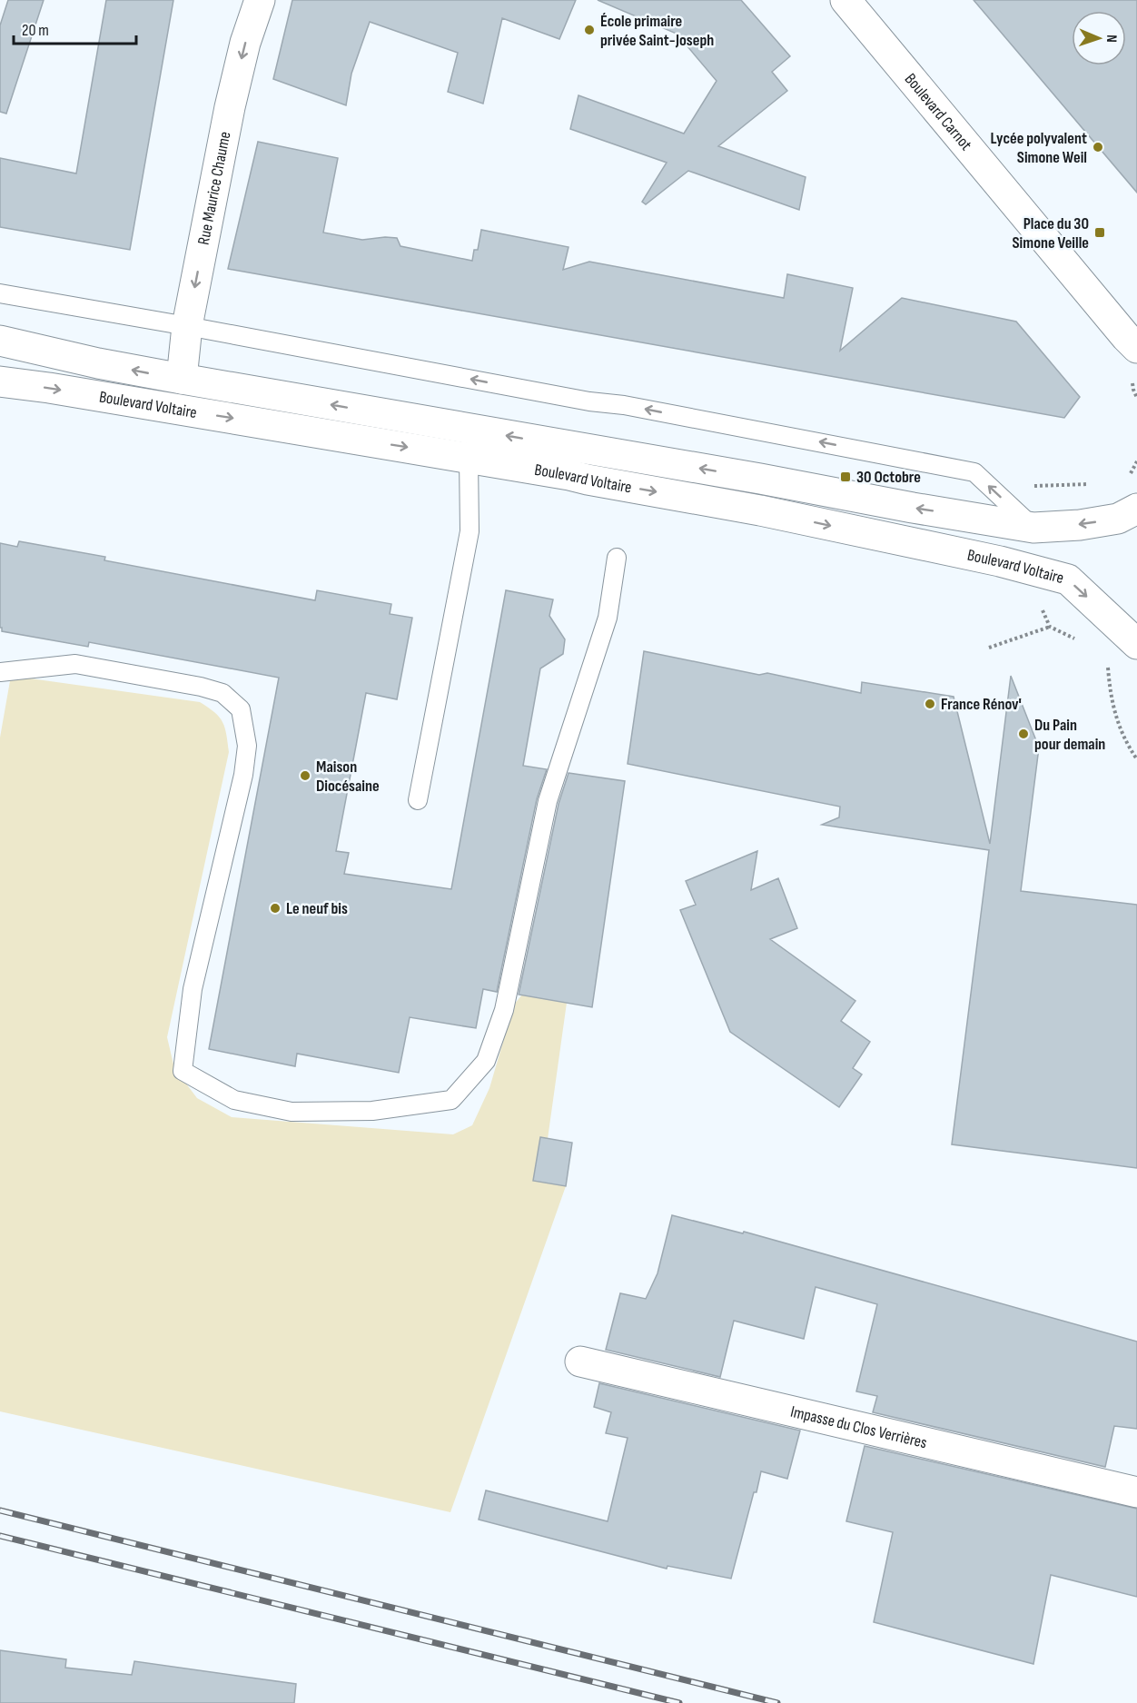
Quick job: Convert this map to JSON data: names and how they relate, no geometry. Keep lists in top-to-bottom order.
{
  "streets": {
    "street": [
      "Boulevard Carnot",
      "Rue Maurice Chaume",
      "Boulevard Voltaire",
      "Impasse du Clos Verrières"
    ]
  },
  "crossings": [
    ["Rue Maurice Chaume", "Boulevard Voltaire"]
  ],
  "one_way": ["Rue Maurice Chaume"],
  "places": {
    "other": [
      "École primaire privée Saint-Joseph",
      "Lycée polyvalent Simone Weil",
      "France Rénov'",
      "Du Pain pour demain",
      "Maison Diocésaine",
      "Le neuf bis"
    ],
    "transit": ["Place du 30 Simone Veille", "30 Octobre"]
  },
  "scale_bar": "20 m",
  "north": "right"
}
